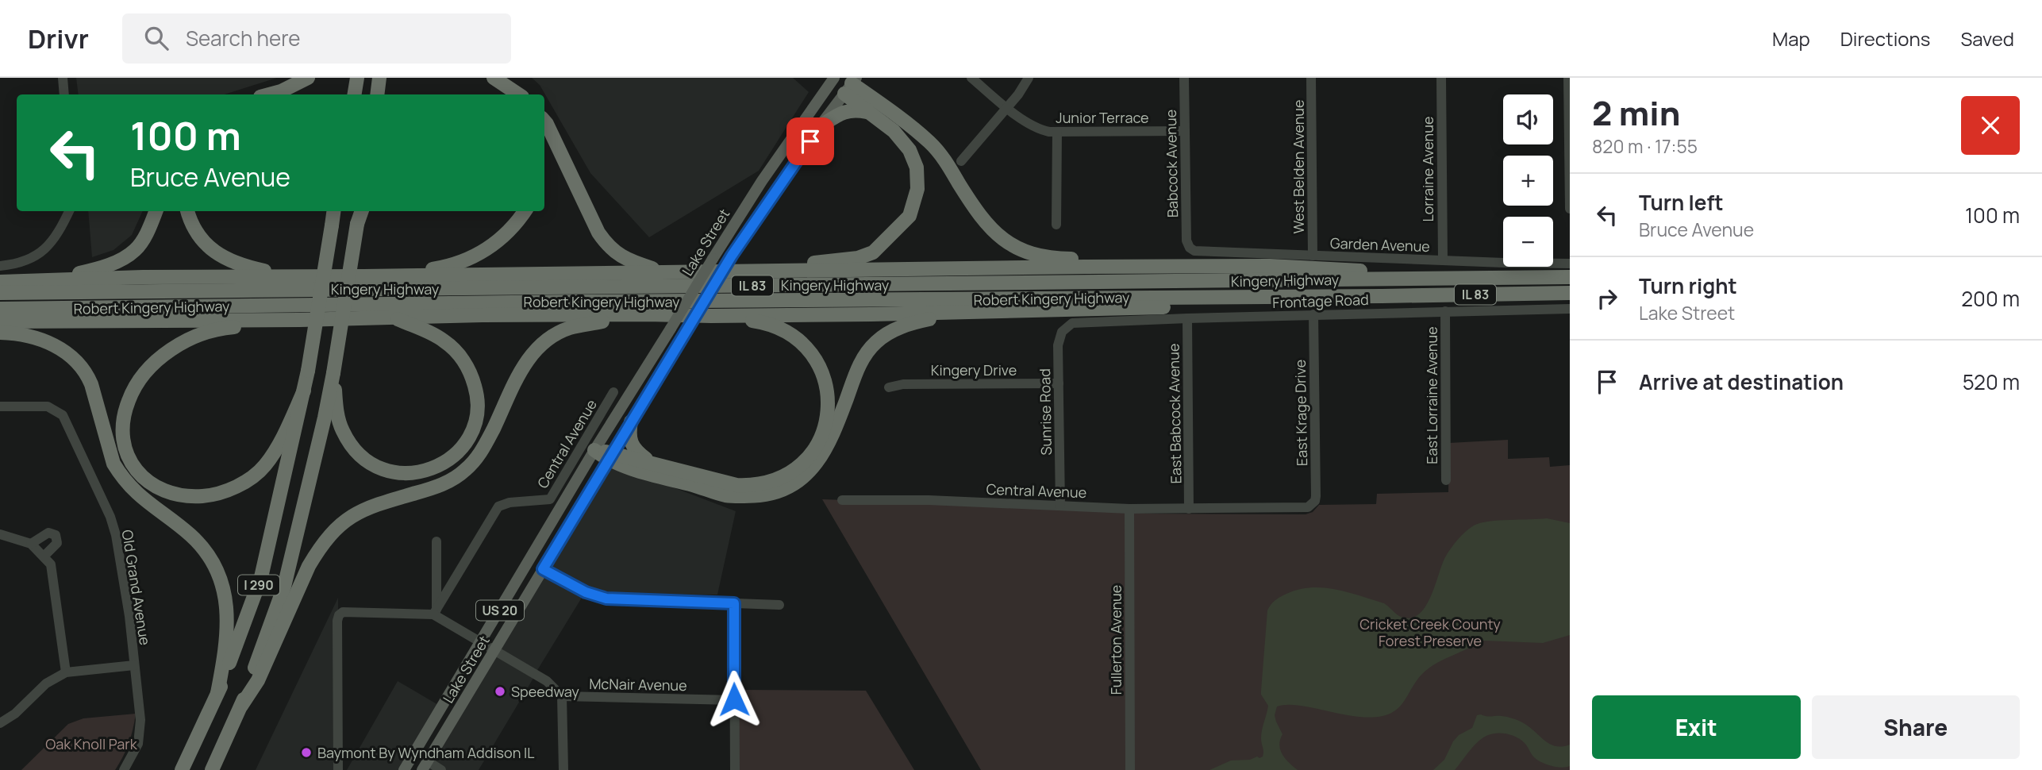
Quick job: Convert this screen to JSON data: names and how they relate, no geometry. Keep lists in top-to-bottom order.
{
  "streets": {
    "highway": [
      "Kingery Highway",
      "IL 83",
      "Robert Kingery Highway",
      "I 290",
      "US 20"
    ],
    "main road": ["Lake Street"],
    "street": [
      "Junior Terrace",
      "Babcock Avenue",
      "West Belden Avenue",
      "Lorraine Avenue",
      "Garden Avenue",
      "Frontage Road",
      "Kingery Drive",
      "East Lorraine Avenue",
      "Sunrise Road",
      "East Krage Drive",
      "East Babcock Avenue",
      "Central Avenue",
      "Old Grand Avenue",
      "Fullerton Avenue",
      "McNair Avenue"
    ]
  },
  "crossings": [
    ["Junior Terrace", "Babcock Avenue"],
    ["Babcock Avenue", "Garden Avenue"],
    ["West Belden Avenue", "Garden Avenue"],
    ["Lorraine Avenue", "Garden Avenue"],
    ["Lake Street", "US 20"],
    ["Frontage Road", "East Lorraine Avenue"],
    ["Frontage Road", "Sunrise Road"],
    ["Frontage Road", "East Krage Drive"],
    ["Frontage Road", "East Babcock Avenue"],
    ["Kingery Drive", "Sunrise Road"],
    ["Sunrise Road", "Central Avenue"],
    ["East Krage Drive", "Central Avenue"],
    ["East Babcock Avenue", "Central Avenue"],
    ["Central Avenue", "Fullerton Avenue"]
  ],
  "parks": ["Cricket Creek County Forest Preserve", "Oak Knoll Park"],
  "places": ["Speedway", "Baymont By Wyndham Addison IL"],
  "page": {
    "header": "Drivr",
    "search": "Search here",
    "nav": ["Map", "Directions", "Saved"],
    "heading": ["2 min", "820 m · 17:55"],
    "map_buttons": ["+", "−"],
    "turn": ["100 m", "Bruce Avenue"],
    "list": [
      {
        "name": "Turn left",
        "note": "Bruce Avenue",
        "value": "100 m"
      },
      {
        "name": "Turn right",
        "note": "Lake Street",
        "value": "200 m"
      },
      {
        "name": "Arrive at destination",
        "value": "520 m"
      }
    ],
    "buttons": ["Exit", "Share"]
  }
}
